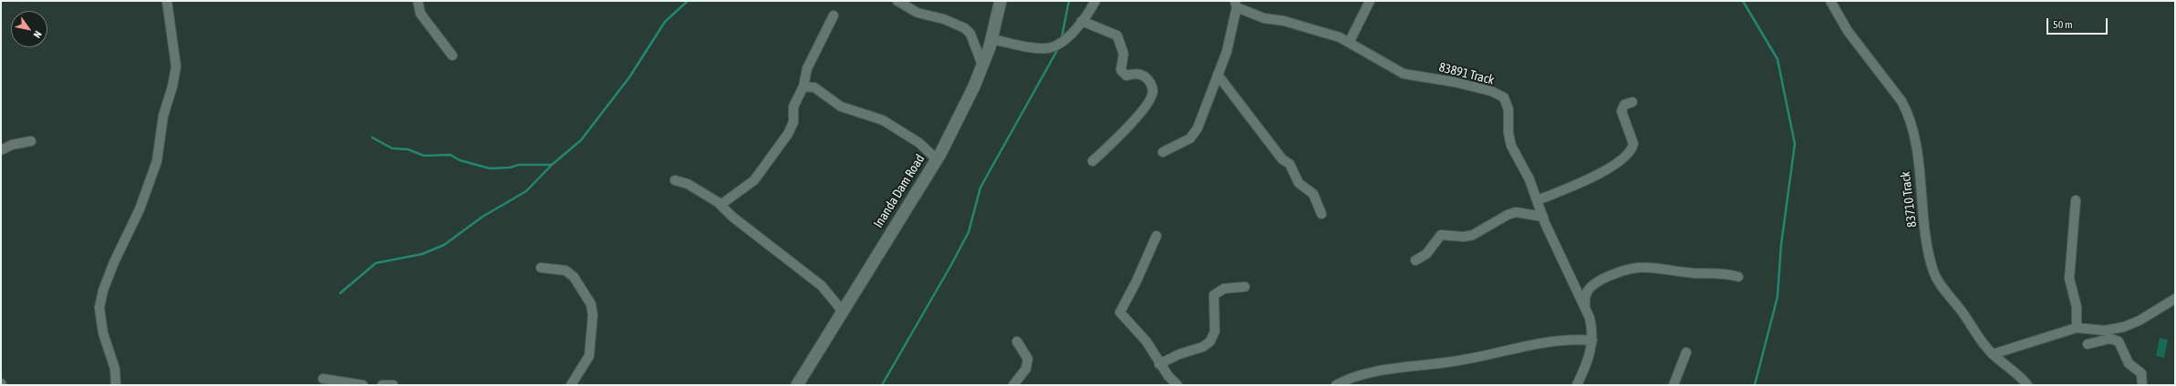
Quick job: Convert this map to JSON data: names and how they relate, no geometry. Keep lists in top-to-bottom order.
{
  "streets": {
    "street": ["83891 Track", "Inanda Dam Road", "83710 Track"]
  },
  "scale_bar": "50 m",
  "north": "bottom right"
}
